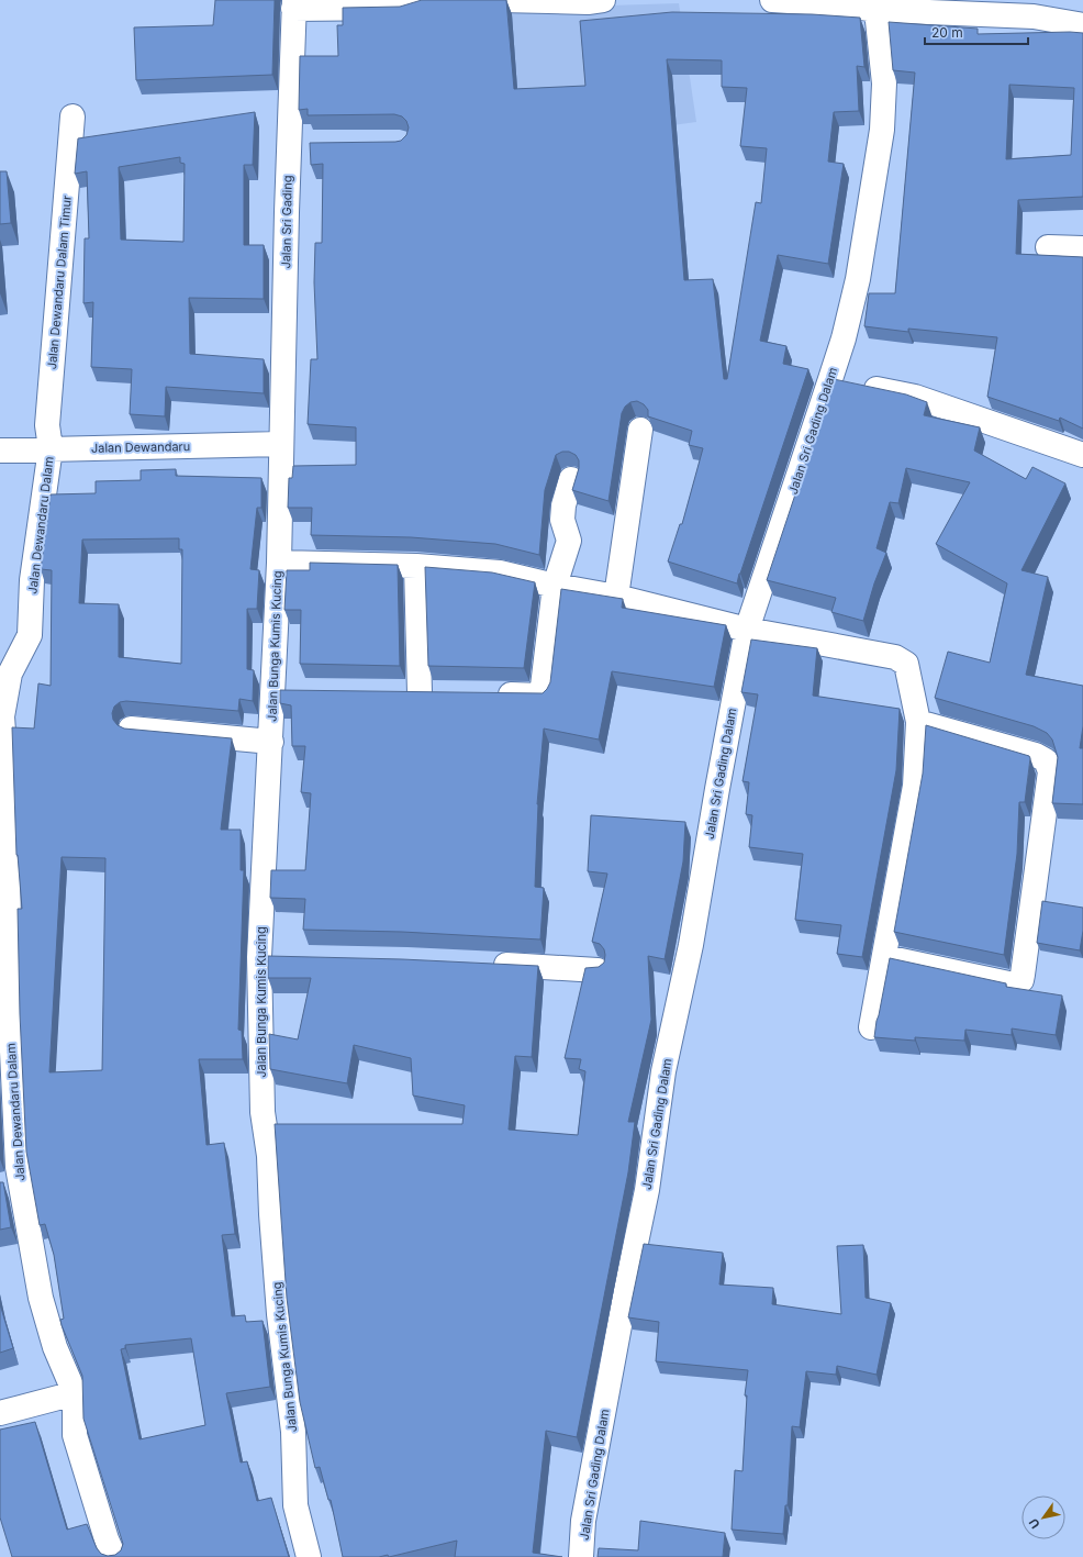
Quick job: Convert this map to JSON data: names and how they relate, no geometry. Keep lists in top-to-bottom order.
{
  "streets": {
    "street": [
      "Jalan Sri Gading",
      "Jalan Dewandaru Dalam Timur",
      "Jalan Sri Gading Dalam",
      "Jalan Dewandaru",
      "Jalan Dewandaru Dalam",
      "Jalan Bunga Kumis Kucing"
    ]
  },
  "crossings": [
    ["Jalan Sri Gading", "Jalan Dewandaru"],
    ["Jalan Sri Gading", "Jalan Bunga Kumis Kucing"],
    ["Jalan Dewandaru Dalam Timur", "Jalan Dewandaru"],
    ["Jalan Dewandaru Dalam Timur", "Jalan Dewandaru Dalam"],
    ["Jalan Dewandaru", "Jalan Dewandaru Dalam"],
    ["Jalan Dewandaru", "Jalan Bunga Kumis Kucing"]
  ],
  "scale_bar": "20 m",
  "north": "bottom left"
}
